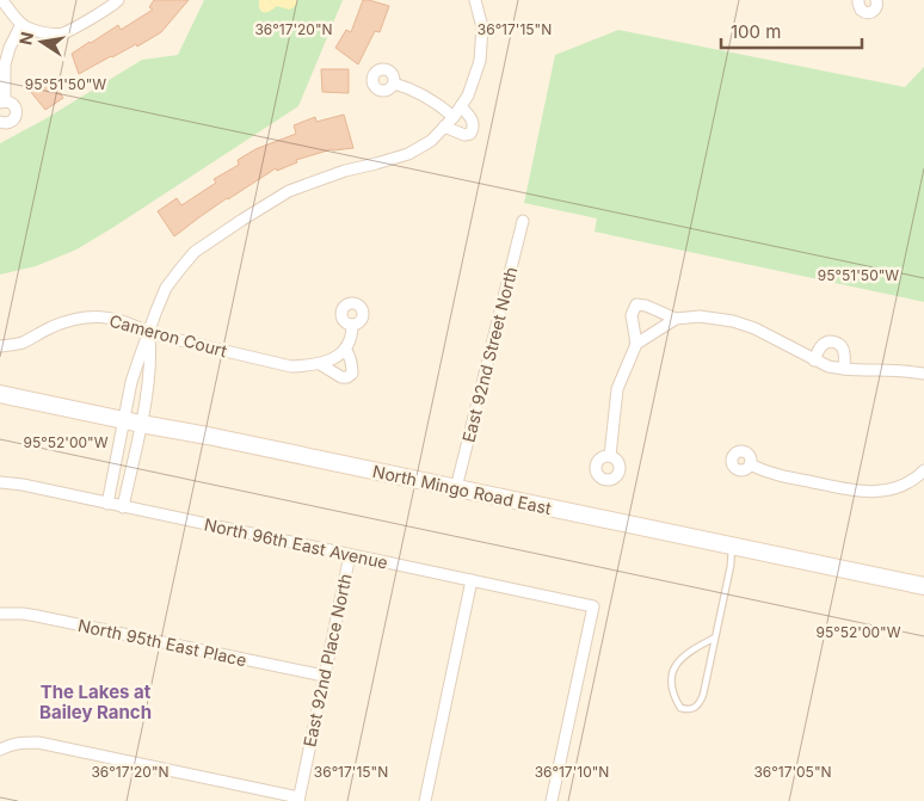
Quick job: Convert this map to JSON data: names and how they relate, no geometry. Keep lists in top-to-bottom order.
{
  "streets": {
    "street": [
      "Cameron Court",
      "East 92nd Street North",
      "North Mingo Road East",
      "North 96th East Avenue",
      "North 95th East Place",
      "East 92nd Place North"
    ]
  },
  "crossings": [
    ["East 92nd Street North", "North Mingo Road East"],
    ["North 96th East Avenue", "East 92nd Place North"],
    ["North 95th East Place", "East 92nd Place North"]
  ],
  "districts": ["The Lakes at Bailey Ranch"],
  "scale_bar": "100 m",
  "north": "left",
  "coordinates": [
    "36°17'20\"N",
    "36°17'15\"N",
    "95°51'50\"W",
    "95°52'00\"W",
    "36°17'10\"N",
    "36°17'05\"N"
  ]
}
